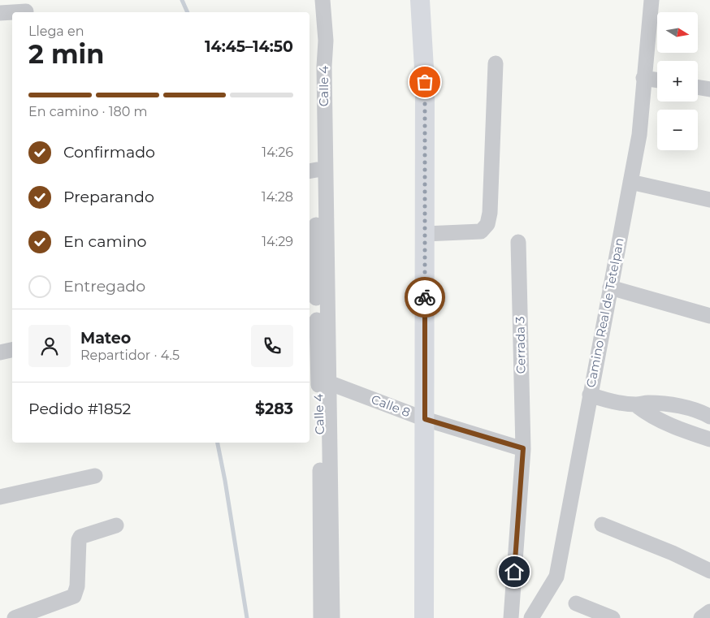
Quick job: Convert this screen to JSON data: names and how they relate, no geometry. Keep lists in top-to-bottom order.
{
  "streets": {
    "street": [
      "Calle 4",
      "Camino Real de Tetelpan",
      "Cerrada 3",
      "Calle 8"
    ]
  },
  "crossings": [
    ["Calle 4", "Calle 8"],
    ["Cerrada 3", "Calle 8"]
  ],
  "north": "right",
  "page": {
    "map_buttons": ["+", "−"],
    "heading": ["2 min", "Llega en", "14:45–14:50"],
    "panel": [
      "Mateo",
      "Repartidor · 4.5",
      "Pedido #1852",
      "$283"
    ],
    "bar": "En camino · 180 m",
    "list": [
      ["Confirmado", "14:26"],
      ["Preparando", "14:28"],
      ["En camino", "14:29"],
      "Entregado"
    ]
  }
}
